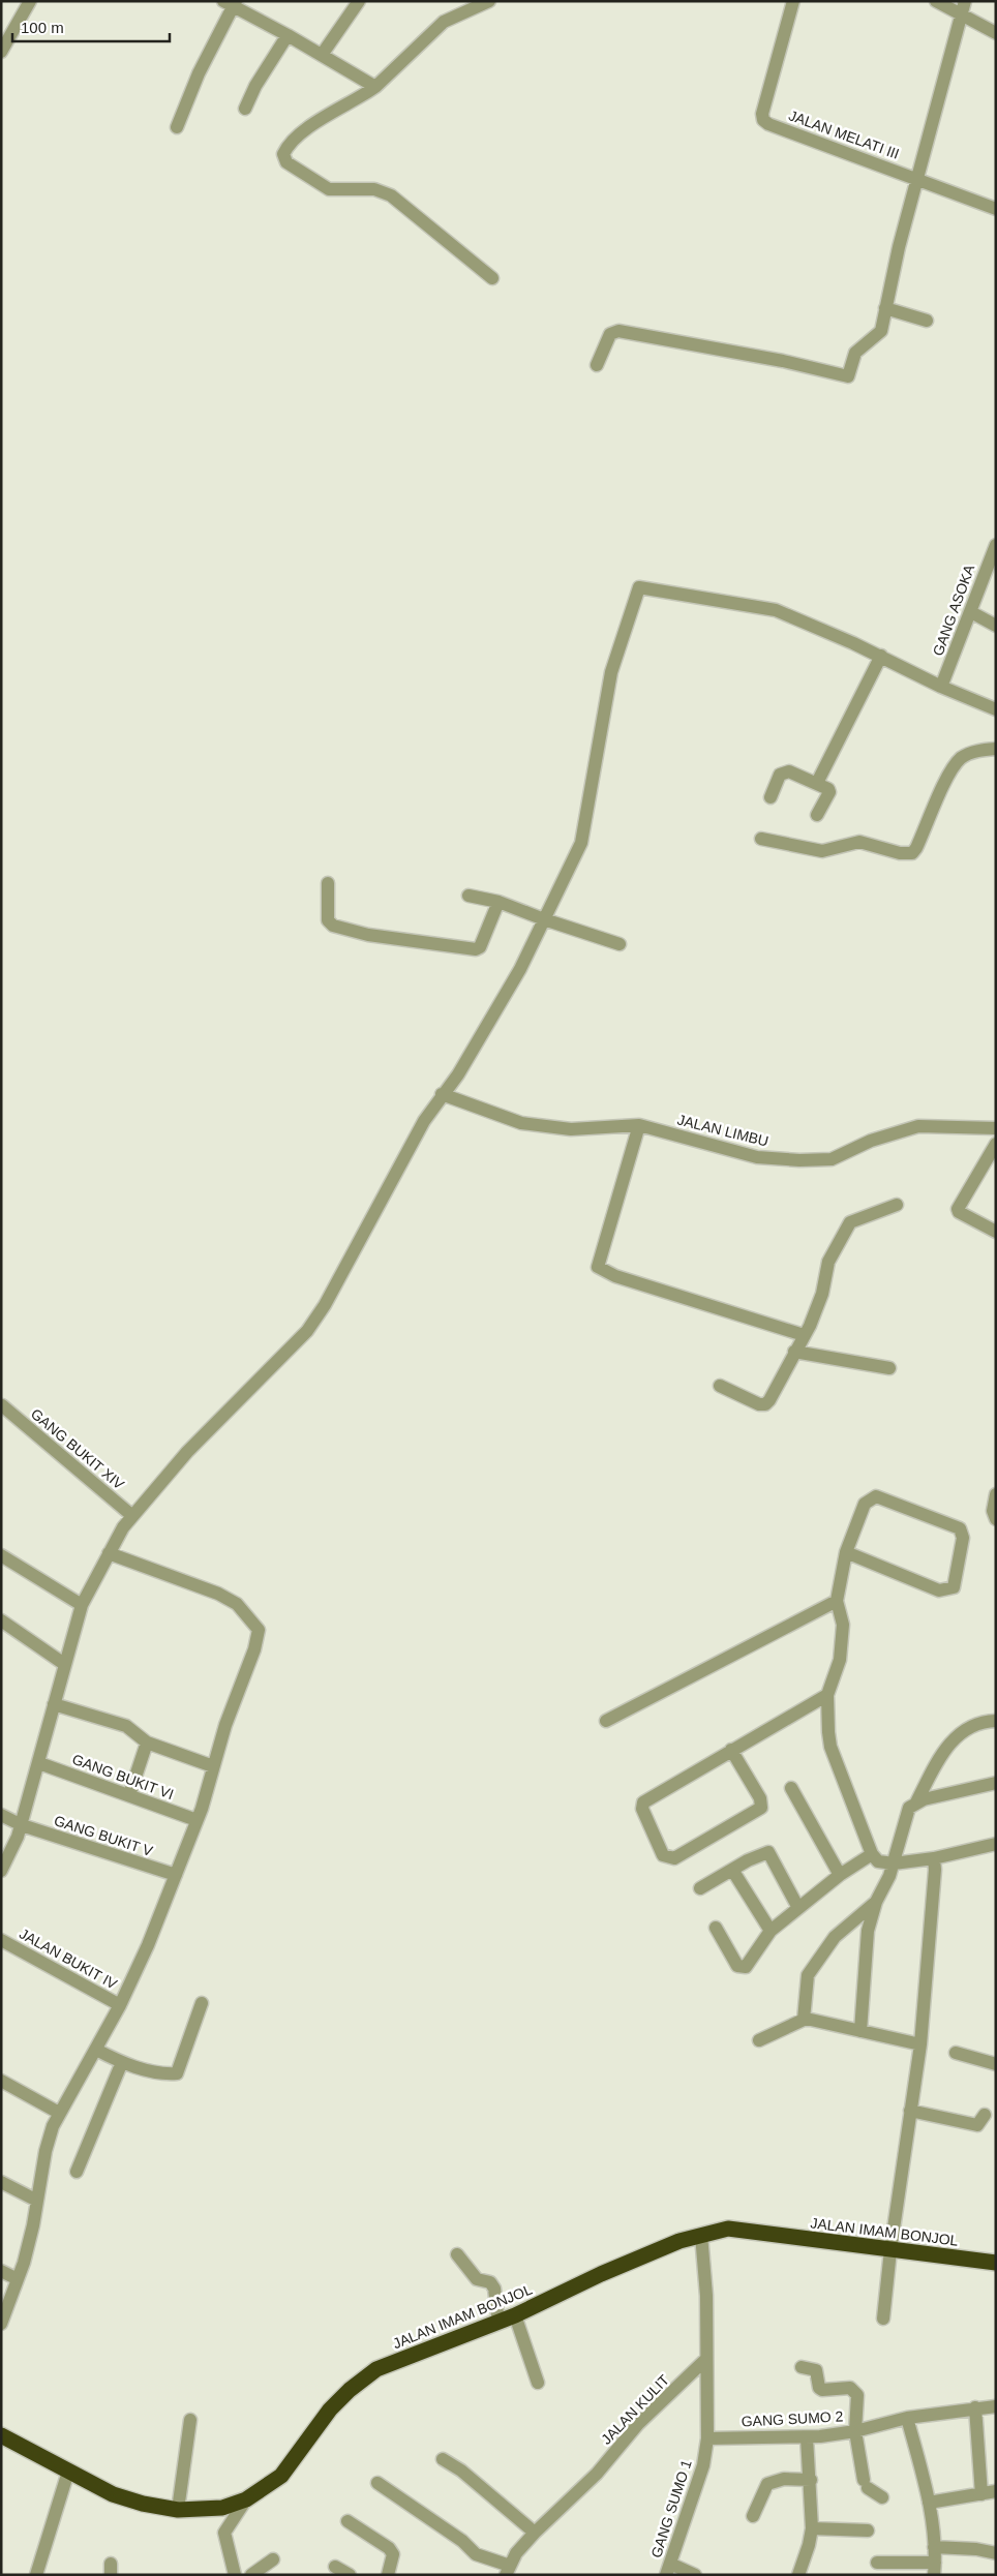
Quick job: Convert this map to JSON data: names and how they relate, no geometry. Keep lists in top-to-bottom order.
{
  "streets": {
    "highway": ["JALAN IMAM BONJOL"],
    "street": [
      "JALAN MELATI III",
      "GANG ASOKA",
      "JALAN LIMBU",
      "GANG BUKIT XIV",
      "GANG BUKIT VI",
      "GANG BUKIT V",
      "JALAN BUKIT IV",
      "JALAN KULIT",
      "GANG SUMO 2",
      "GANG SUMO 1"
    ]
  },
  "crossings": [
    ["JALAN KULIT", "GANG SUMO 1"],
    ["GANG SUMO 2", "GANG SUMO 1"]
  ],
  "scale_bar": "100 m"
}
